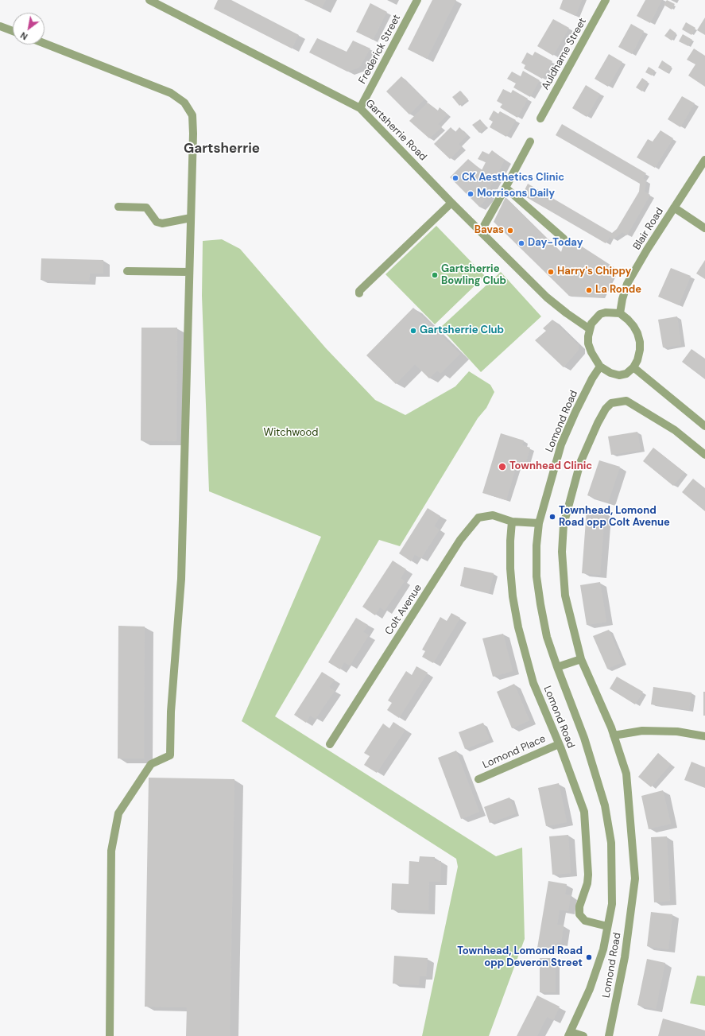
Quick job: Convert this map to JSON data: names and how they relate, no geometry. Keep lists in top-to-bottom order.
{
  "streets": {
    "street": [
      "Frederick Street",
      "Auldhame Street",
      "Gartsherrie Road",
      "Blair Road",
      "Lomond Road",
      "Colt Avenue",
      "Lomond Place"
    ]
  },
  "crossings": [
    ["Frederick Street", "Gartsherrie Road"],
    ["Gartsherrie Road", "Blair Road"],
    ["Gartsherrie Road", "Lomond Road"],
    ["Blair Road", "Lomond Road"],
    ["Lomond Road", "Colt Avenue"],
    ["Lomond Road", "Lomond Place"]
  ],
  "districts": ["Gartsherrie"],
  "parks": ["Witchwood"],
  "places": [
    "CK Aesthetics Clinic",
    "Morrisons Daily",
    "Bavas",
    "Day-Today",
    "Harry's Chippy",
    "Gartsherrie Bowling Club",
    "La Ronde",
    "Gartsherrie Club",
    "Townhead Clinic",
    "Townhead, Lomond Road opp Colt Avenue",
    "Townhead, Lomond Road opp Deveron Street"
  ],
  "north": "bottom left"
}
